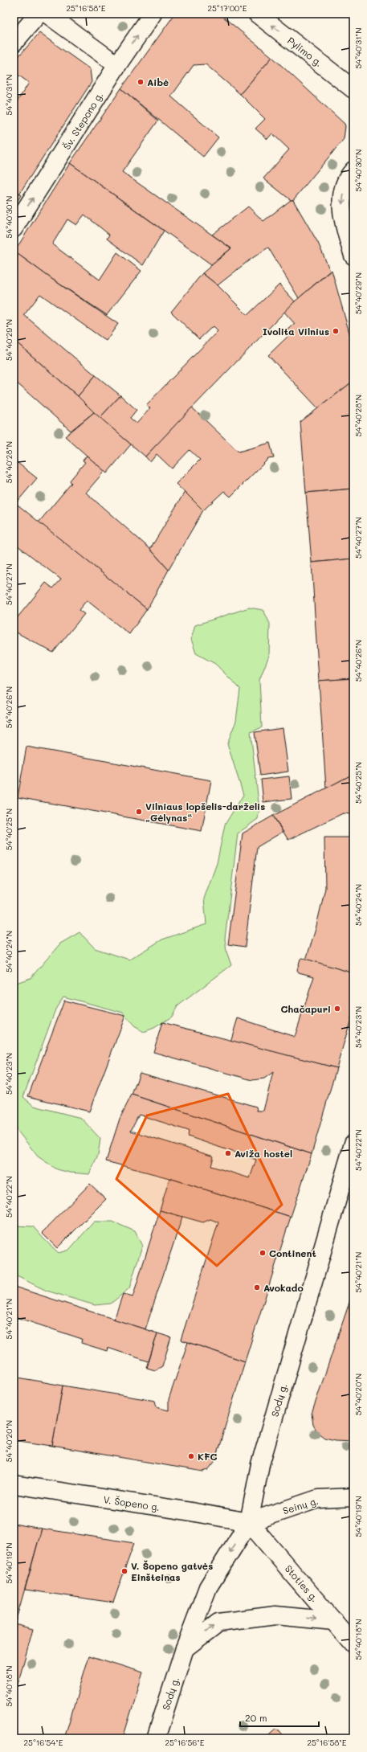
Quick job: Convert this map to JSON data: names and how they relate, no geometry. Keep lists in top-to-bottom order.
{
  "streets": {
    "main road": [
      "Pylimo g.",
      "Šv. Stepono g.",
      "Sodų g.",
      "V. Šopeno g.",
      "Seinų g.",
      "Stoties g."
    ]
  },
  "crossings": [
    ["Sodų g.", "V. Šopeno g."],
    ["Sodų g.", "Seinų g."],
    ["Sodų g.", "Stoties g."],
    ["V. Šopeno g.", "Seinų g."],
    ["V. Šopeno g.", "Stoties g."],
    ["Seinų g.", "Stoties g."]
  ],
  "one_way": ["Pylimo g.", "Šv. Stepono g."],
  "places": [
    "Aibė",
    "Ivolita Vilnius",
    "Vilniaus lopšelis-darželis „Gėlynas“",
    "Chačapuri",
    "Aviža hostel",
    "Continent",
    "Avokado",
    "KFC",
    "V. Šopeno gatvės Einšteinas"
  ],
  "scale_bar": "20 m",
  "coordinates": [
    "25°16'58\"E",
    "25°17'00\"E",
    "54°40'31\"N",
    "54°40'30\"N",
    "54°40'29\"N",
    "54°40'28\"N",
    "54°40'27\"N",
    "54°40'26\"N",
    "54°40'25\"N",
    "54°40'24\"N",
    "54°40'23\"N",
    "54°40'22\"N",
    "54°40'21\"N",
    "54°40'20\"N",
    "54°40'19\"N",
    "54°40'18\"N",
    "25°16'54\"E",
    "25°16'56\"E"
  ]
}
